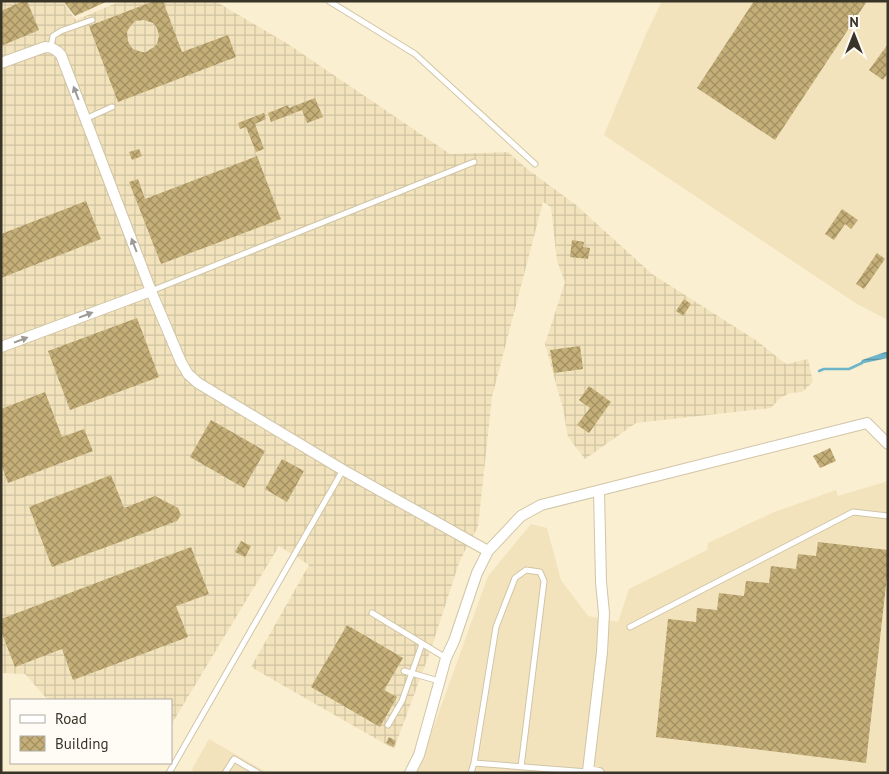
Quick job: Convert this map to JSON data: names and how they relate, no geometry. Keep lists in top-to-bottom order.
{
  "legend": ["Road", "Building"],
  "north": "top"
}
